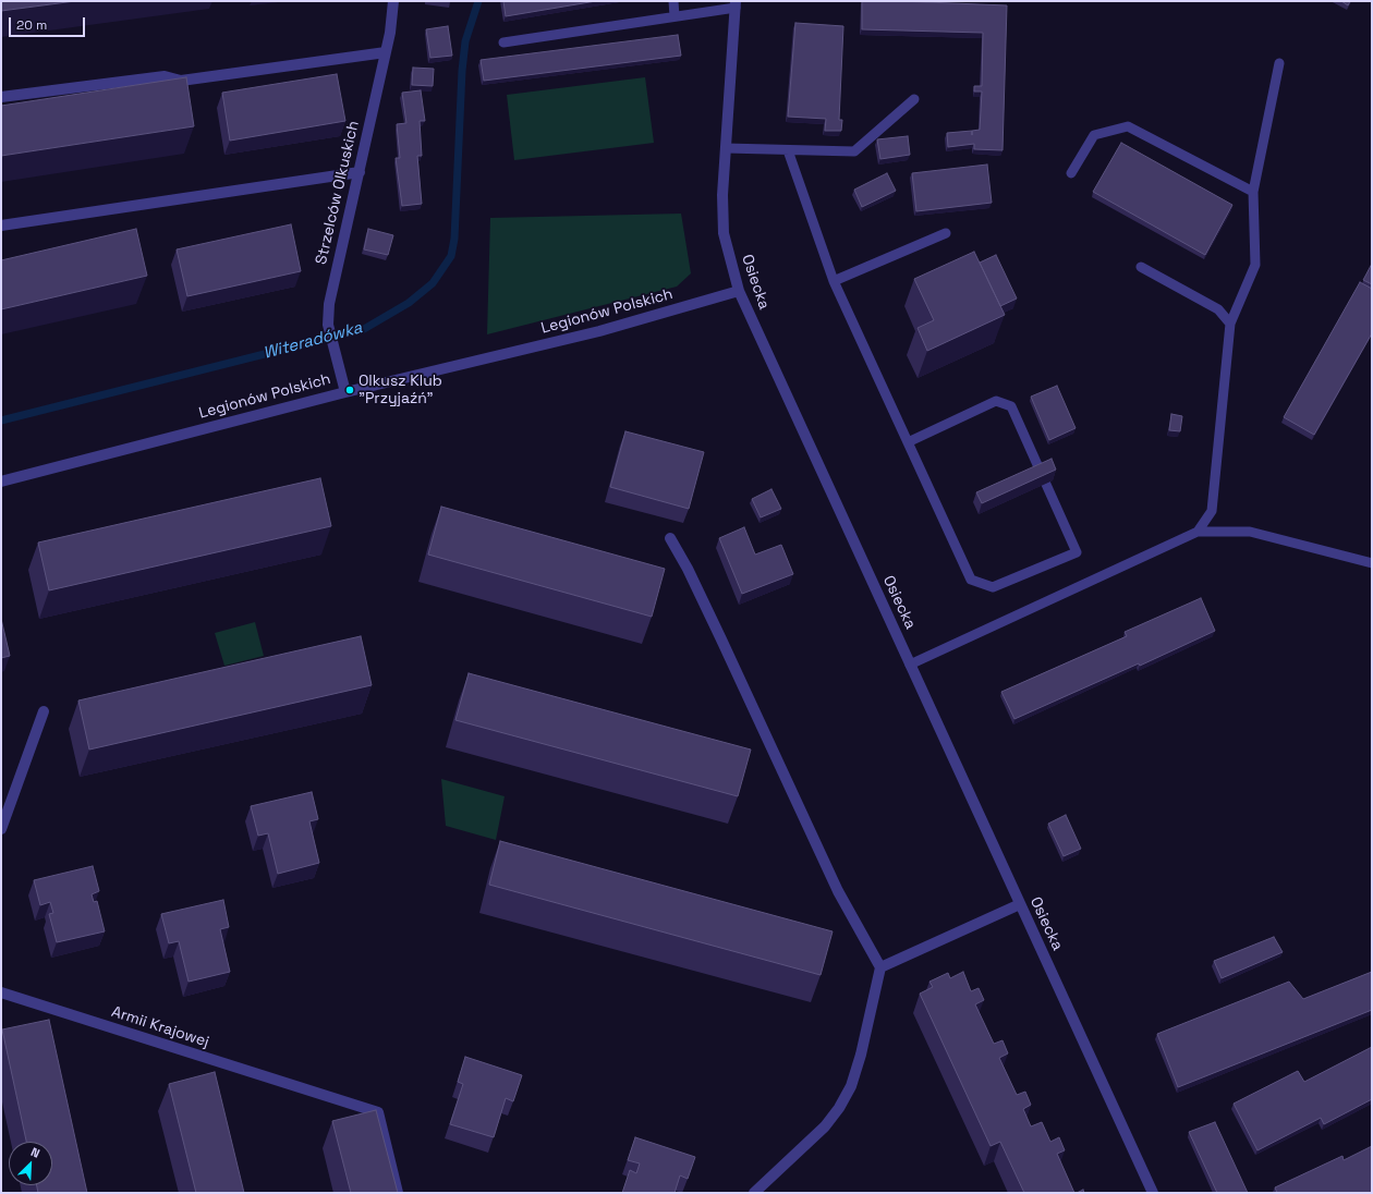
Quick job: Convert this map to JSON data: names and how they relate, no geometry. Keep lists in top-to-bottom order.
{
  "streets": {
    "street": [
      "Strzelców Olkuskich",
      "Osiecka",
      "Legionów Polskich",
      "Armii Krajowej"
    ]
  },
  "crossings": [
    ["Strzelców Olkuskich", "Legionów Polskich"],
    ["Osiecka", "Legionów Polskich"]
  ],
  "water": ["Witeradówka"],
  "places": ["Olkusz Klub \"Przyjaźń\""],
  "scale_bar": "20 m",
  "north": "top right"
}
